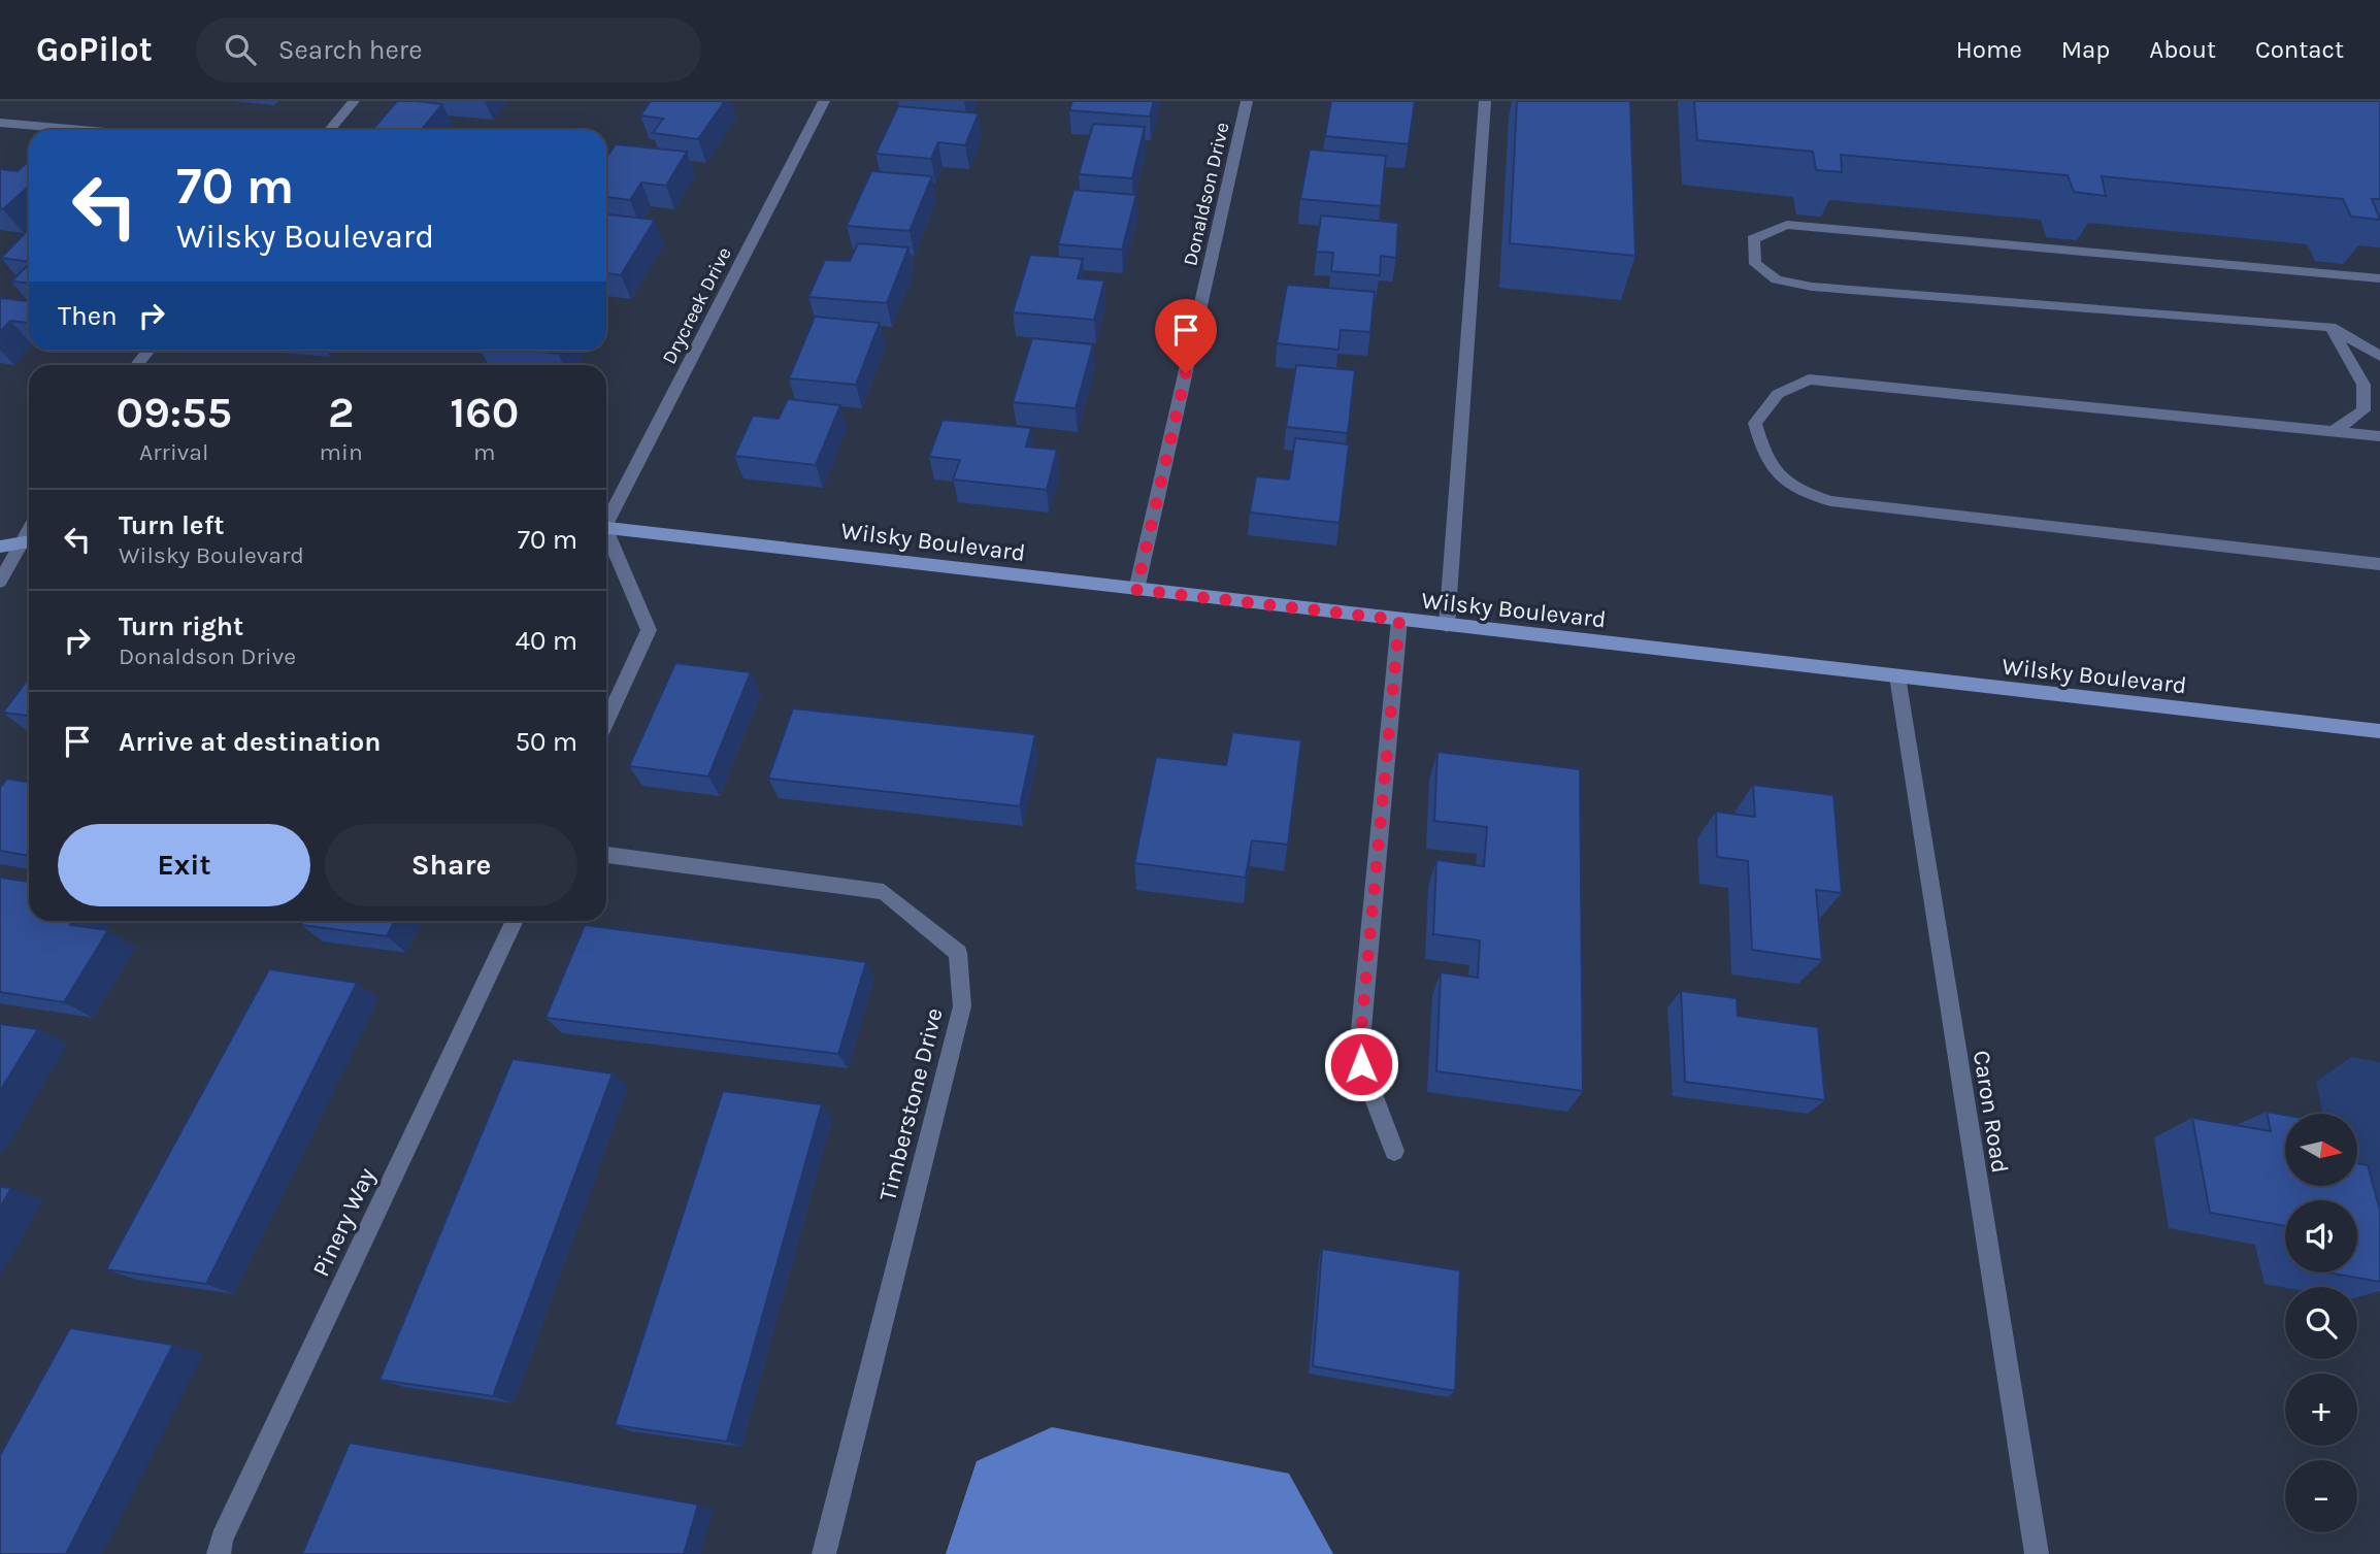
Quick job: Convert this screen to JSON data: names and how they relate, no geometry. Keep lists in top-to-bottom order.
{
  "streets": {
    "main road": ["Wilsky Boulevard"],
    "street": [
      "Donaldson Drive",
      "Drycreek Drive",
      "Timberstone Drive",
      "Caron Road",
      "Pinery Way"
    ]
  },
  "crossings": [
    ["Donaldson Drive", "Wilsky Boulevard"],
    ["Wilsky Boulevard", "Caron Road"]
  ],
  "north": "right",
  "page": {
    "header": "GoPilot",
    "search": "Search here",
    "nav": [
      "Home",
      "Map",
      "About",
      "Contact"
    ],
    "turn": ["70 m", "Wilsky Boulevard"],
    "then": "Then",
    "eta": [
      "09:55",
      "Arrival",
      "2",
      "min",
      "160",
      "m"
    ],
    "list": [
      {
        "name": "Turn left",
        "note": "Wilsky Boulevard",
        "value": "70 m"
      },
      {
        "name": "Turn right",
        "note": "Donaldson Drive",
        "value": "40 m"
      },
      {
        "name": "Arrive at destination",
        "value": "50 m"
      }
    ],
    "buttons": ["Exit", "Share"],
    "map_buttons": ["+", "−"]
  }
}
